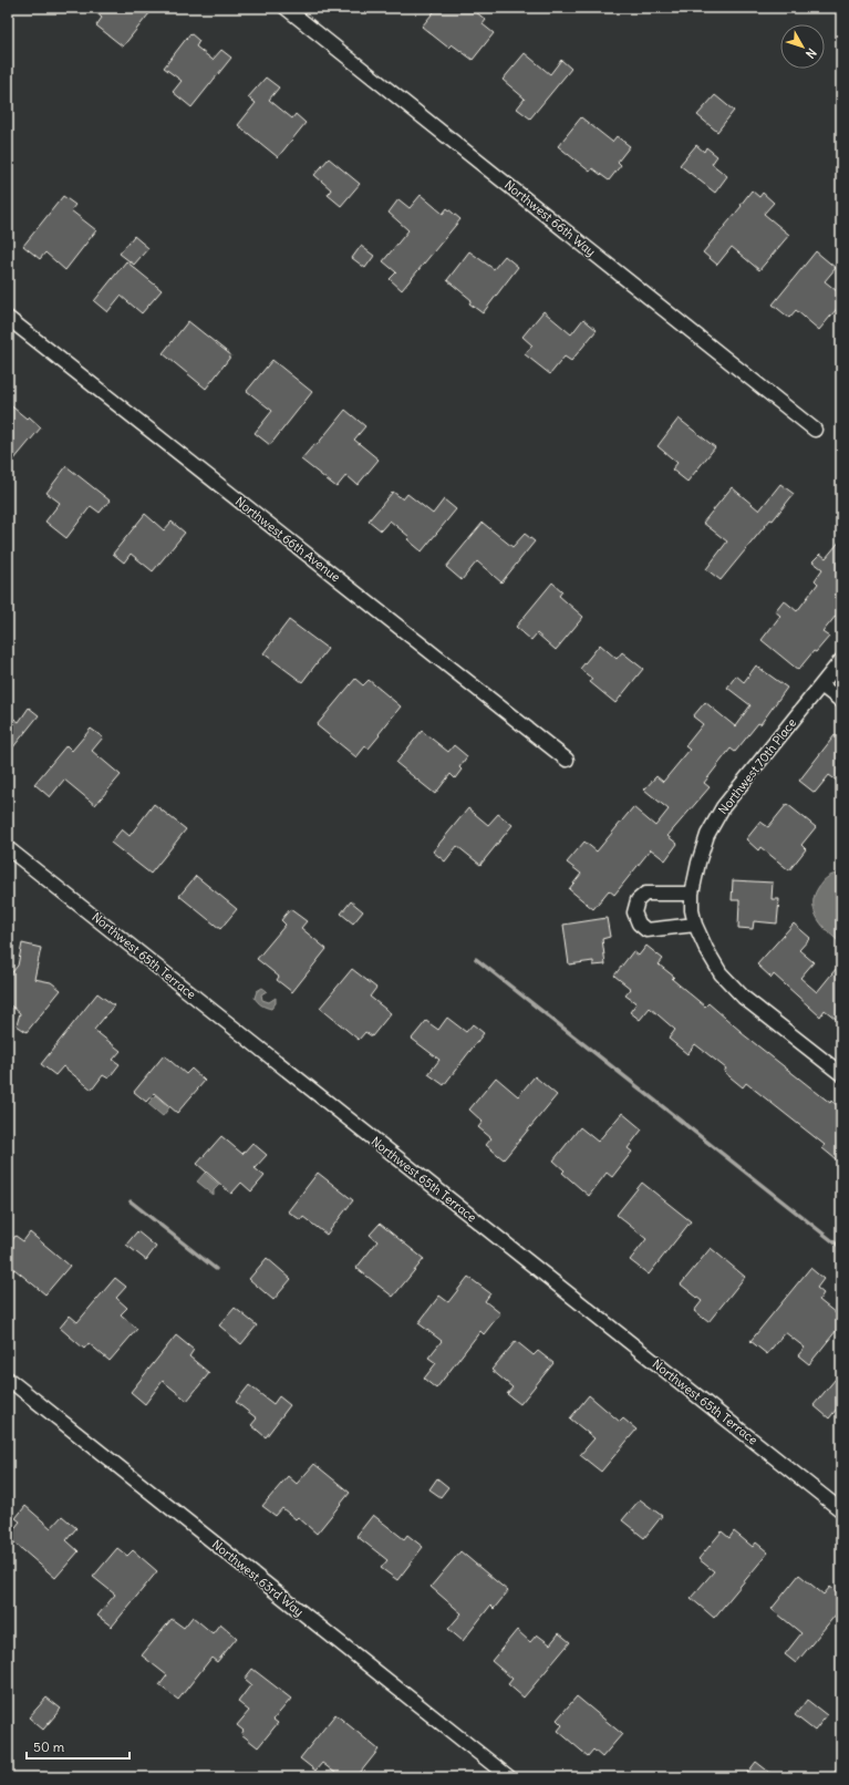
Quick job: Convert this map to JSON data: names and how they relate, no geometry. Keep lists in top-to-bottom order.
{
  "streets": {
    "street": [
      "Northwest 66th Way",
      "Northwest 66th Avenue",
      "Northwest 70th Place",
      "Northwest 65th Terrace",
      "Northwest 63rd Way"
    ]
  },
  "scale_bar": "50 m",
  "north": "bottom right"
}
